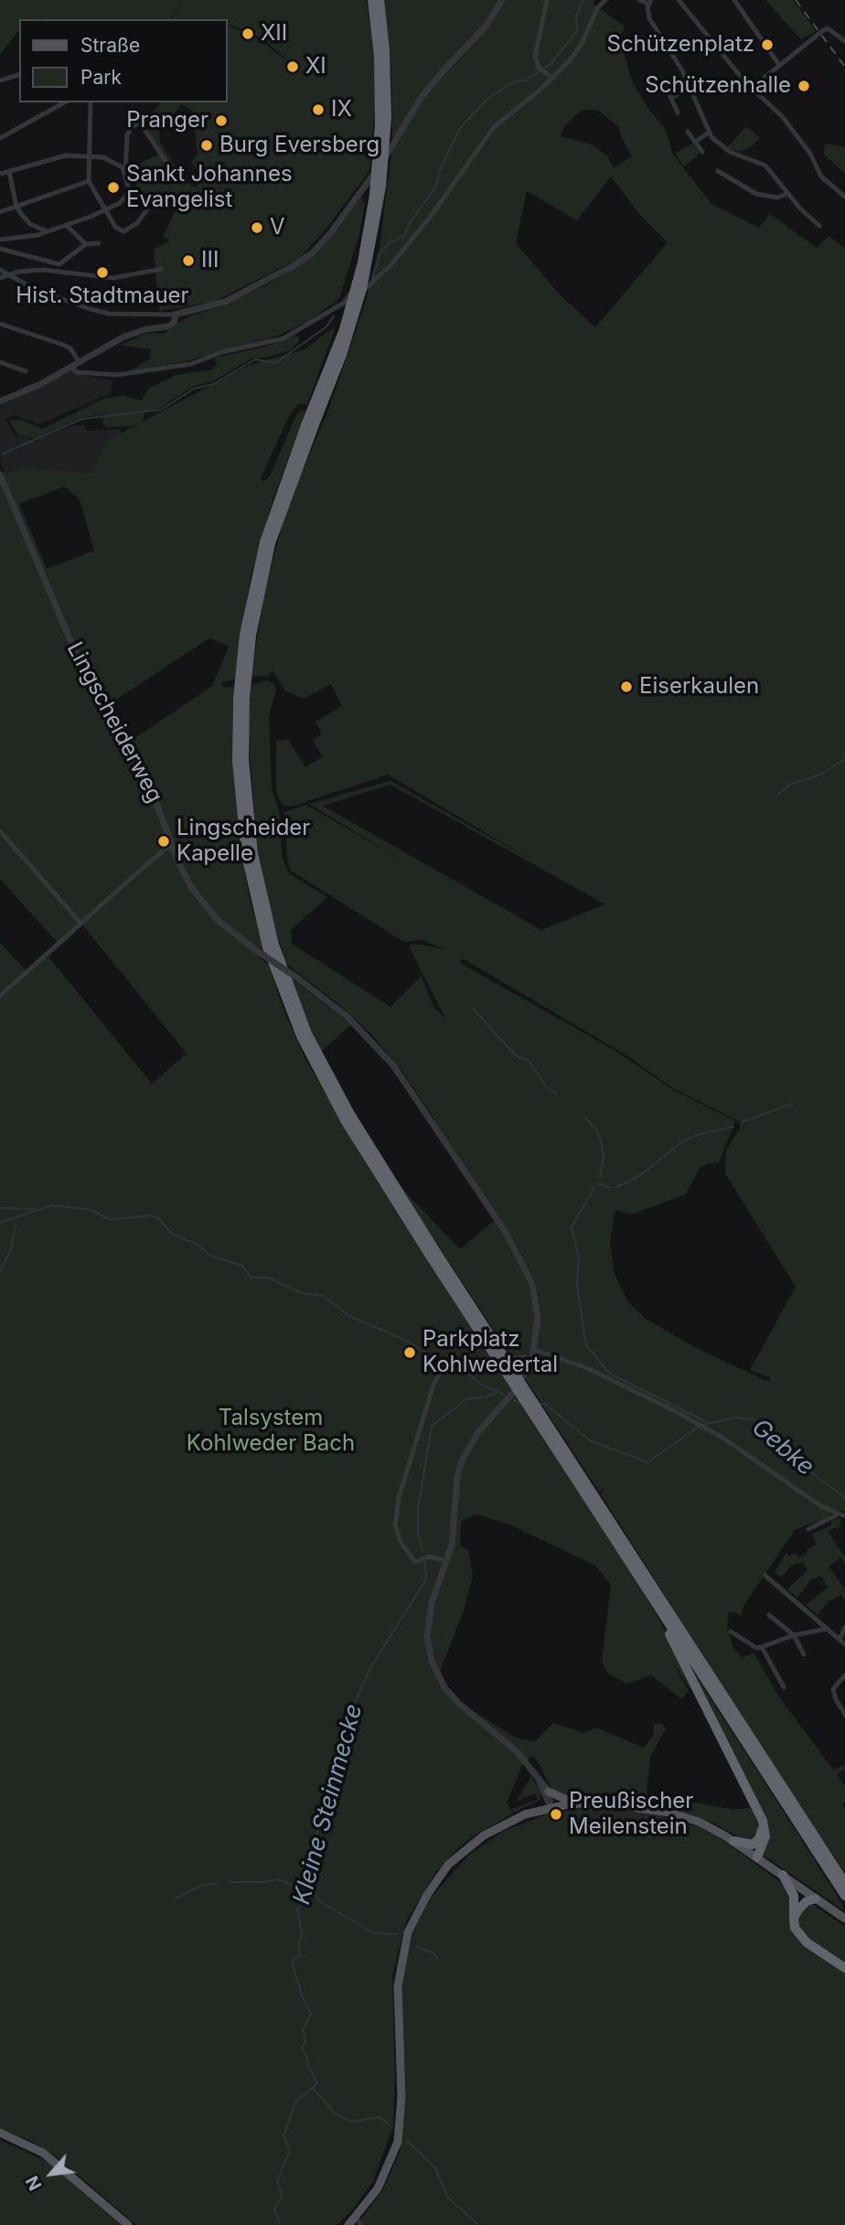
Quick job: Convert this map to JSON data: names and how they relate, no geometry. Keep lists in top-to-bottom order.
{
  "streets": {
    "street": ["Lingscheiderweg"]
  },
  "water": ["Gebke", "Kleine Steinmecke"],
  "parks": ["Talsystem Kohlweder Bach"],
  "places": [
    "XII",
    "Schützenplatz",
    "XI",
    "Schützenhalle",
    "IX",
    "Pranger",
    "Burg Eversberg",
    "Sankt Johannes Evangelist",
    "V",
    "III",
    "Hist. Stadtmauer",
    "Eiserkaulen",
    "Lingscheider Kapelle",
    "Parkplatz Kohlwedertal",
    "Preußischer Meilenstein"
  ],
  "legend": ["Straße", "Park"],
  "north": "bottom left"
}
